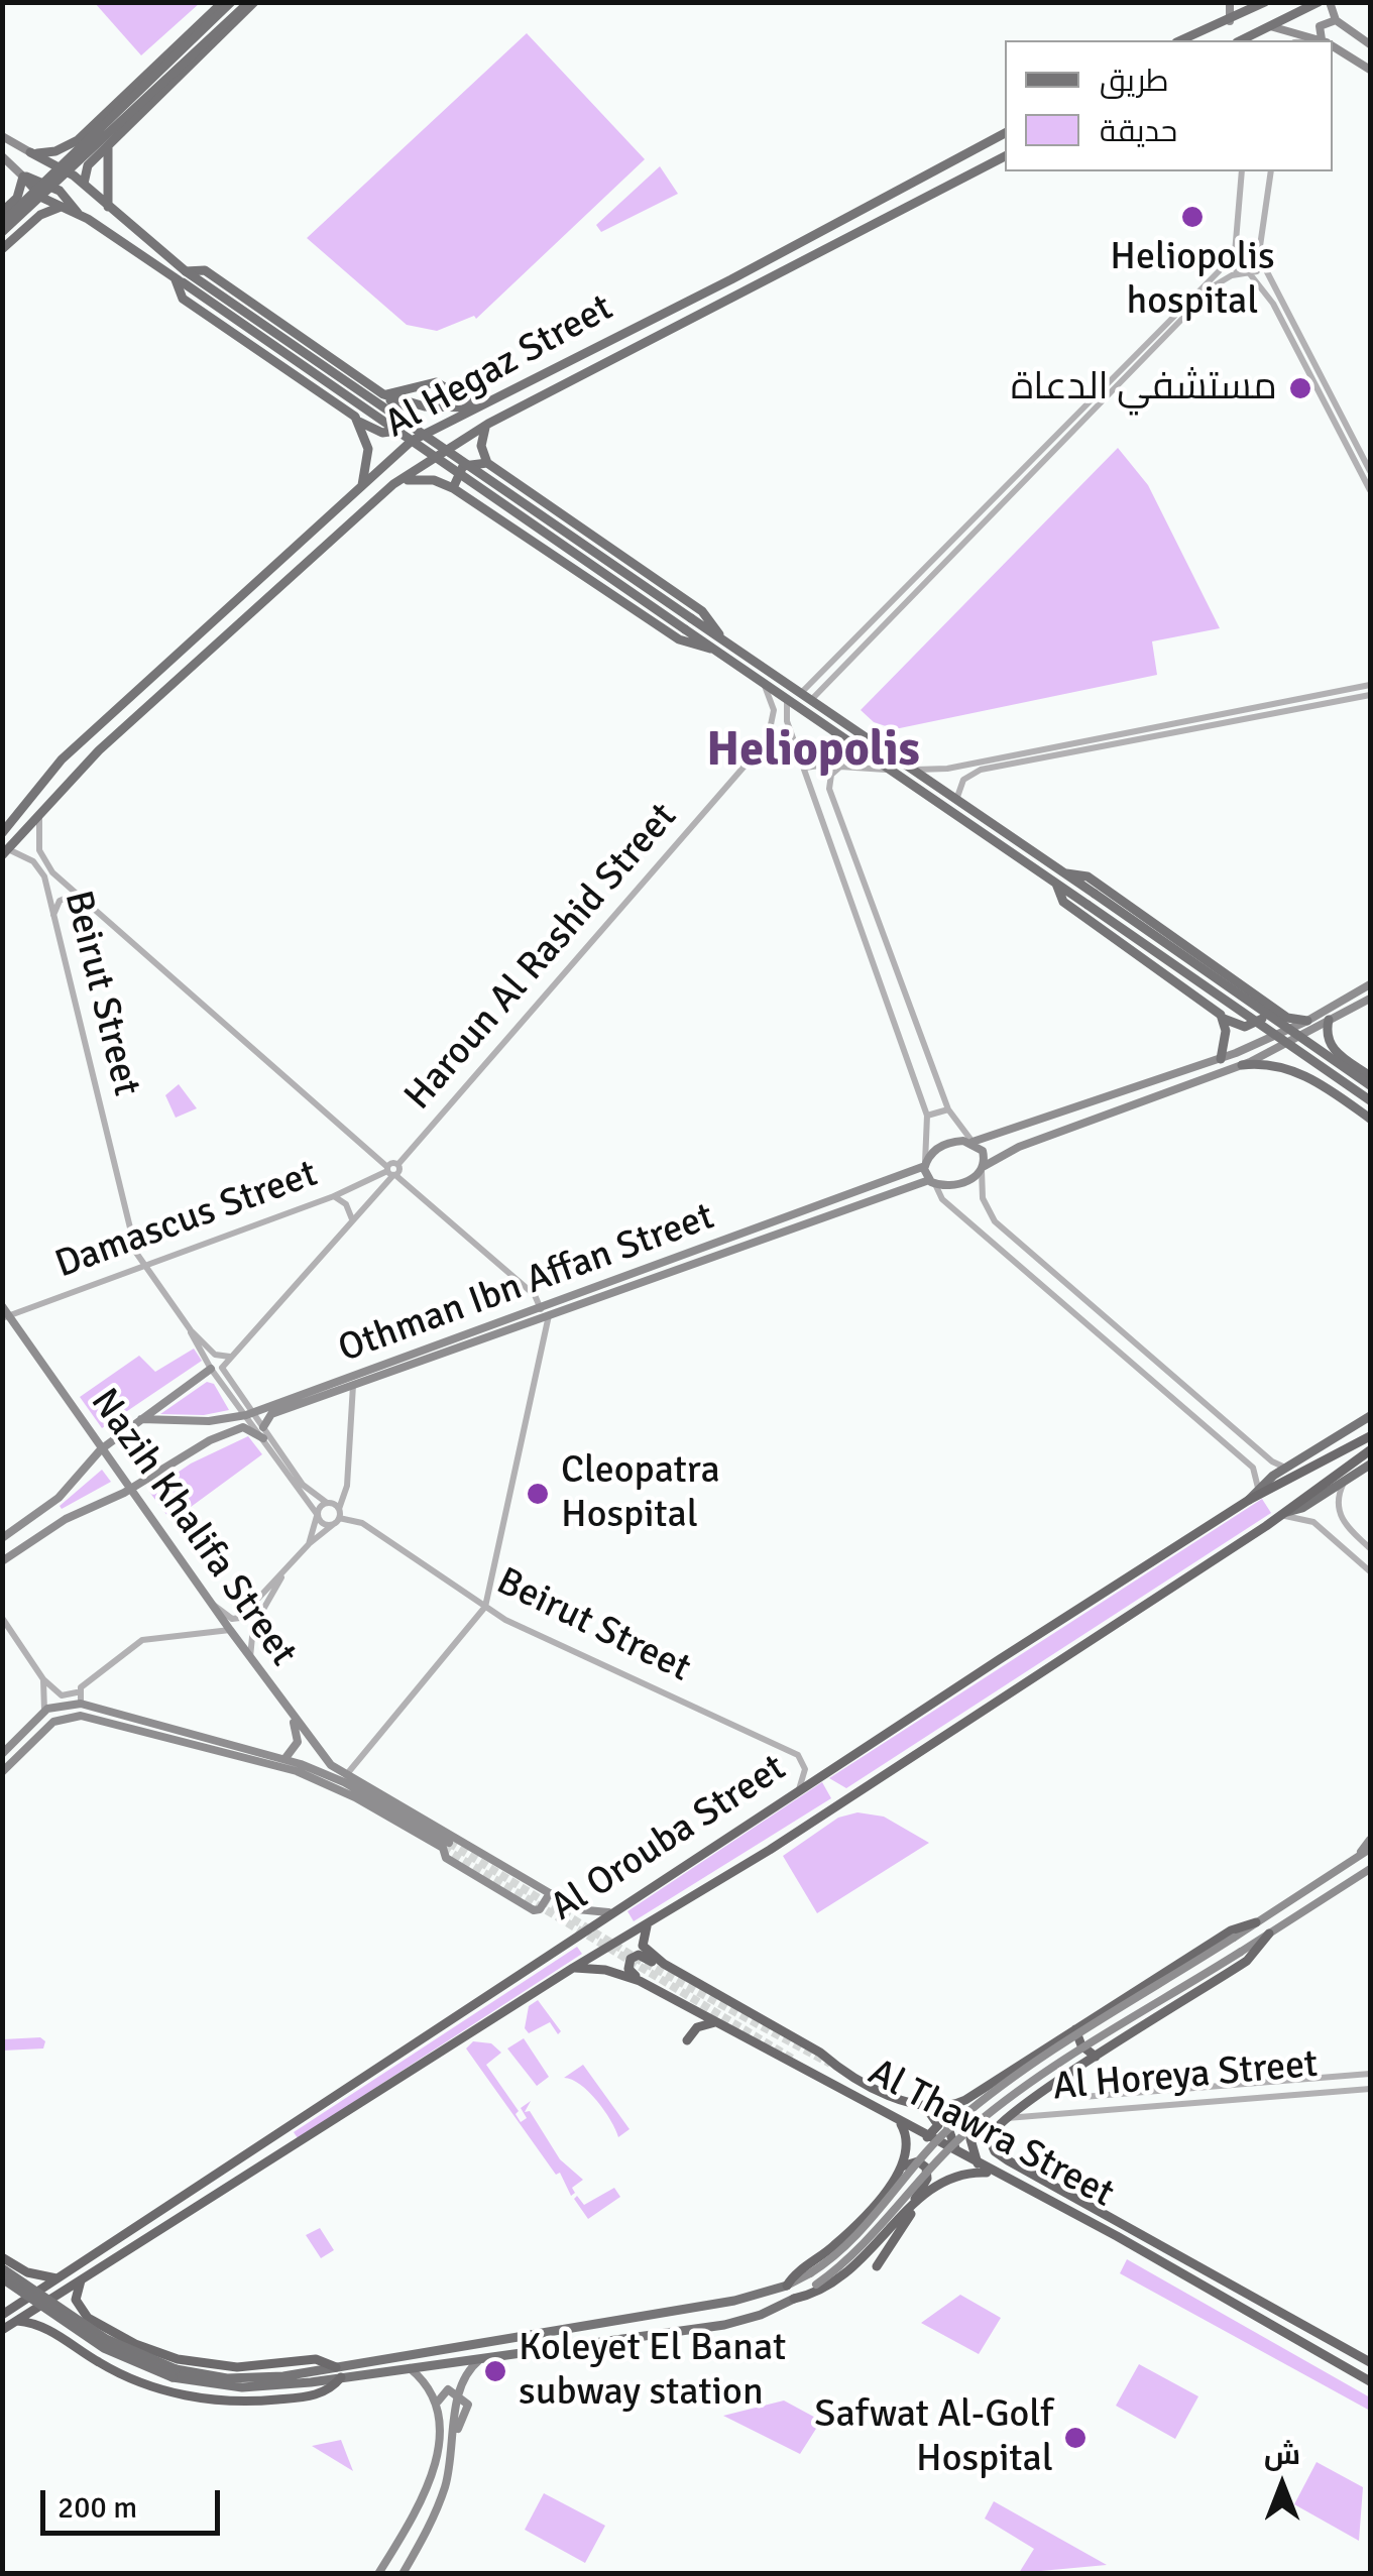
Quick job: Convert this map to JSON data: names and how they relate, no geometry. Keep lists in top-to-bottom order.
{
  "streets": {
    "highway": ["Al Orouba Street", "Al Thawra Street"],
    "main road": ["Al Hegaz Street", "Othman Ibn Affan Street", "Nazih Khalifa Street"],
    "street": [
      "Haroun Al Rashid Street",
      "Beirut Street",
      "Damascus Street",
      "Al Horeya Street"
    ]
  },
  "crossings": [
    ["Al Hegaz Street", "Beirut Street"],
    ["Haroun Al Rashid Street", "Damascus Street"],
    ["Beirut Street", "Damascus Street"],
    ["Beirut Street", "Othman Ibn Affan Street"],
    ["Beirut Street", "Al Orouba Street"],
    ["Damascus Street", "Nazih Khalifa Street"],
    ["Al Orouba Street", "Al Thawra Street"],
    ["Al Horeya Street", "Al Thawra Street"]
  ],
  "districts": ["Heliopolis"],
  "places": [
    "Heliopolis hospital",
    "مستشفي الدعاة",
    "Cleopatra Hospital",
    "Koleyet El Banat subway station",
    "Safwat Al-Golf Hospital"
  ],
  "legend": ["طريق", "حديقة"],
  "scale_bar": "200 m",
  "north": "top"
}
